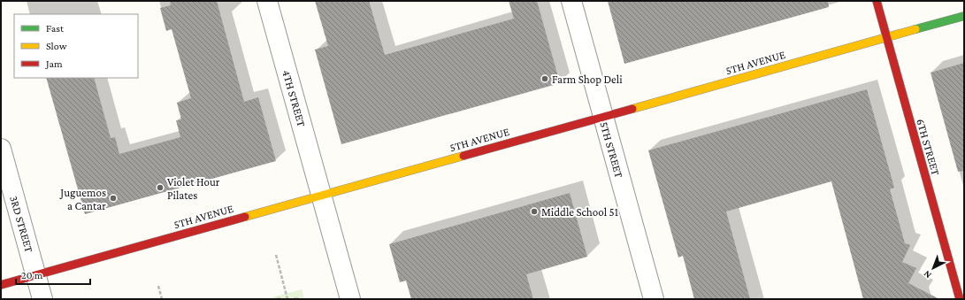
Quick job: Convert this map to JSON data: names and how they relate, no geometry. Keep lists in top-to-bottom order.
{
  "streets": {
    "street": [
      "5TH AVENUE",
      "4TH STREET",
      "6TH STREET",
      "5TH STREET",
      "3RD STREET"
    ]
  },
  "crossings": [
    ["5TH AVENUE", "4TH STREET"],
    ["5TH AVENUE", "6TH STREET"],
    ["5TH AVENUE", "5TH STREET"],
    ["5TH AVENUE", "3RD STREET"]
  ],
  "places": [
    "Farm Shop Deli",
    "Violet Hour Pilates",
    "Juguemos a Cantar",
    "Middle School 51"
  ],
  "legend": ["Fast", "Slow", "Jam"],
  "scale_bar": "20 m",
  "north": "bottom left"
}
